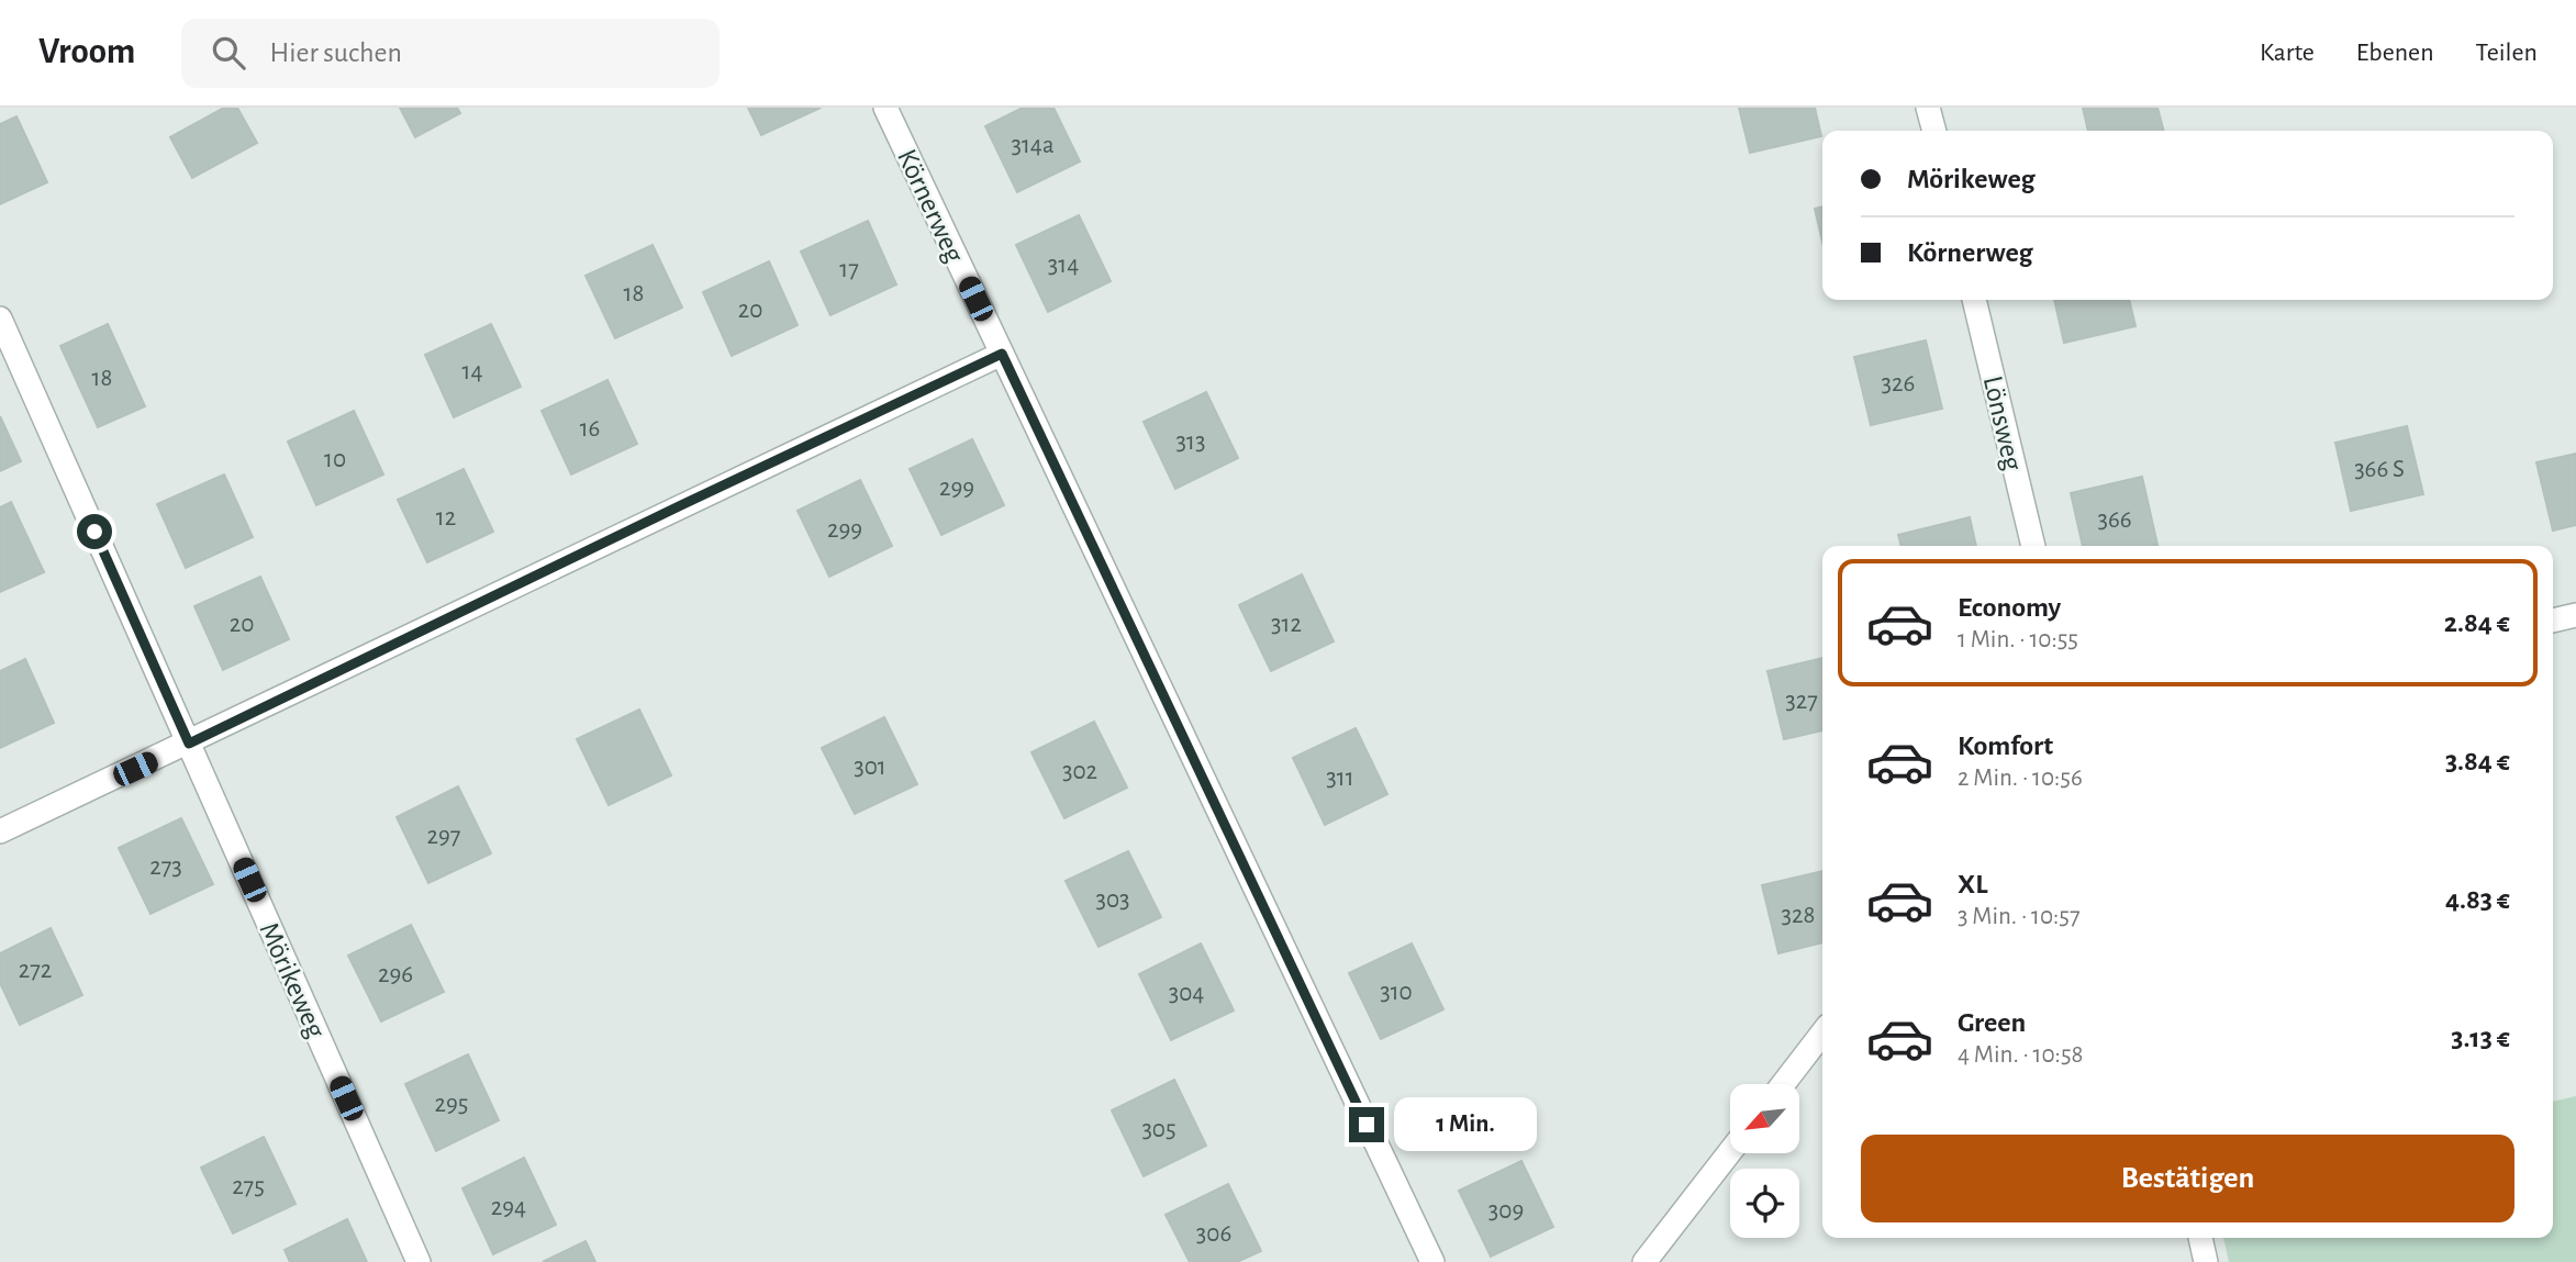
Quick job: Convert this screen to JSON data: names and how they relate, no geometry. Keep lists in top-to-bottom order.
{
  "streets": {
    "street": ["Körnerweg", "Lönsweg", "Mörikeweg"]
  },
  "house_numbers": [
    "314a",
    "314",
    "17",
    "18",
    "20",
    "14",
    "18",
    "326",
    "16",
    "313",
    "10",
    "366 S",
    "299",
    "12",
    "366",
    "299",
    "20",
    "312",
    "327",
    "301",
    "302",
    "311",
    "297",
    "273",
    "303",
    "328",
    "272",
    "296",
    "310",
    "304",
    "295",
    "305",
    "275",
    "294",
    "309",
    "306"
  ],
  "north": "bottom left",
  "page": {
    "header": "Vroom",
    "search": "Hier suchen",
    "nav": ["Karte", "Ebenen", "Teilen"],
    "banner": ["Mörikeweg", "Körnerweg"],
    "list": [
      {
        "name": "Economy",
        "note": "1 Min. · 10:55",
        "value": "2.84 €"
      },
      {
        "name": "Komfort",
        "note": "2 Min. · 10:56",
        "value": "3.84 €"
      },
      {
        "name": "XL",
        "note": "3 Min. · 10:57",
        "value": "4.83 €"
      },
      {
        "name": "Green",
        "note": "4 Min. · 10:58",
        "value": "3.13 €"
      }
    ],
    "bubble": "1 Min.",
    "buttons": "Bestätigen"
  }
}
